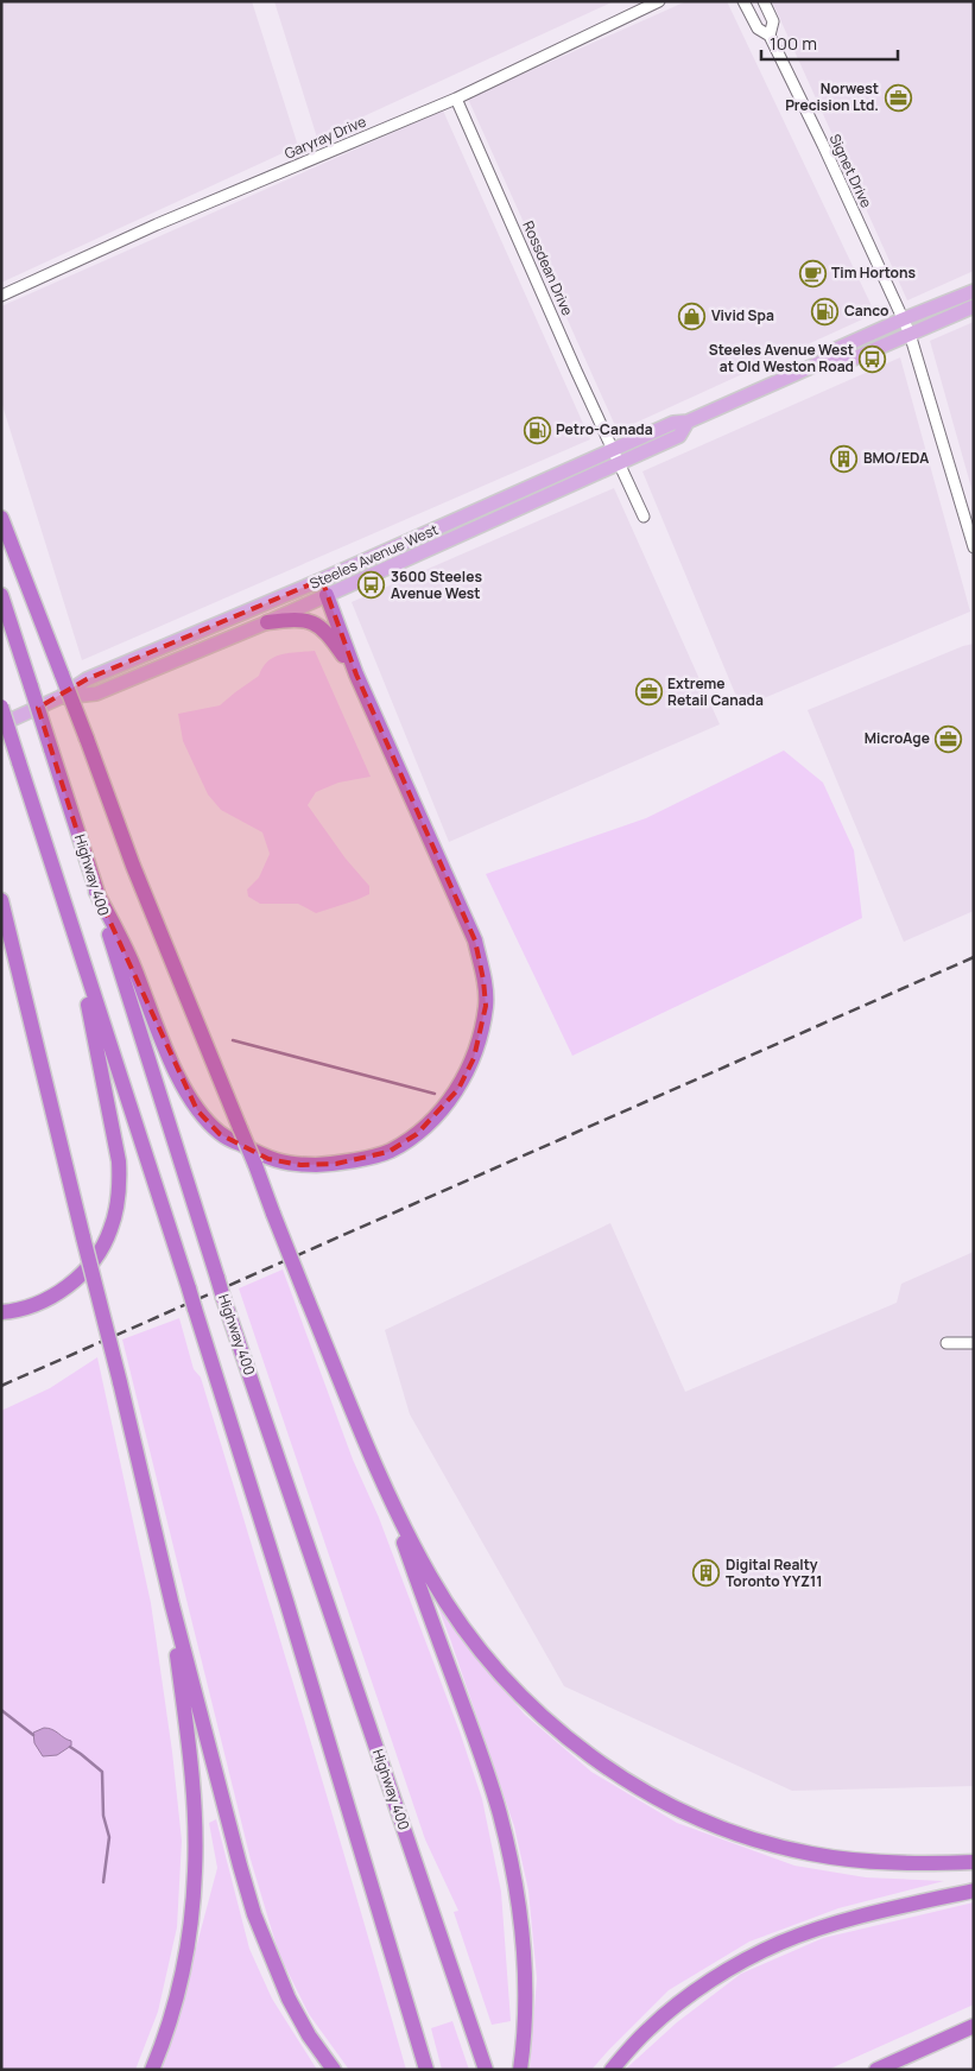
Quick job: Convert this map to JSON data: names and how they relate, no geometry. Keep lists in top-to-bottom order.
{
  "streets": {
    "highway": ["Highway 400"],
    "main road": ["Steeles Avenue West"],
    "street": ["Garyray Drive", "Signet Drive", "Rossdean Drive"]
  },
  "crossings": [
    ["Garyray Drive", "Rossdean Drive"],
    ["Signet Drive", "Steeles Avenue West"],
    ["Rossdean Drive", "Steeles Avenue West"]
  ],
  "places": {
    "office": ["Norwest Precision Ltd.", "Extreme Retail Canada", "MicroAge"],
    "cafe": ["Tim Hortons"],
    "fuel station": ["Canco", "Petro-Canada"],
    "shop": ["Vivid Spa"],
    "bus stop": ["Steeles Avenue West at Old Weston Road", "3600 Steeles Avenue West"],
    "building": ["BMO/EDA", "Digital Realty Toronto YYZ11"]
  },
  "scale_bar": "100 m"
}
